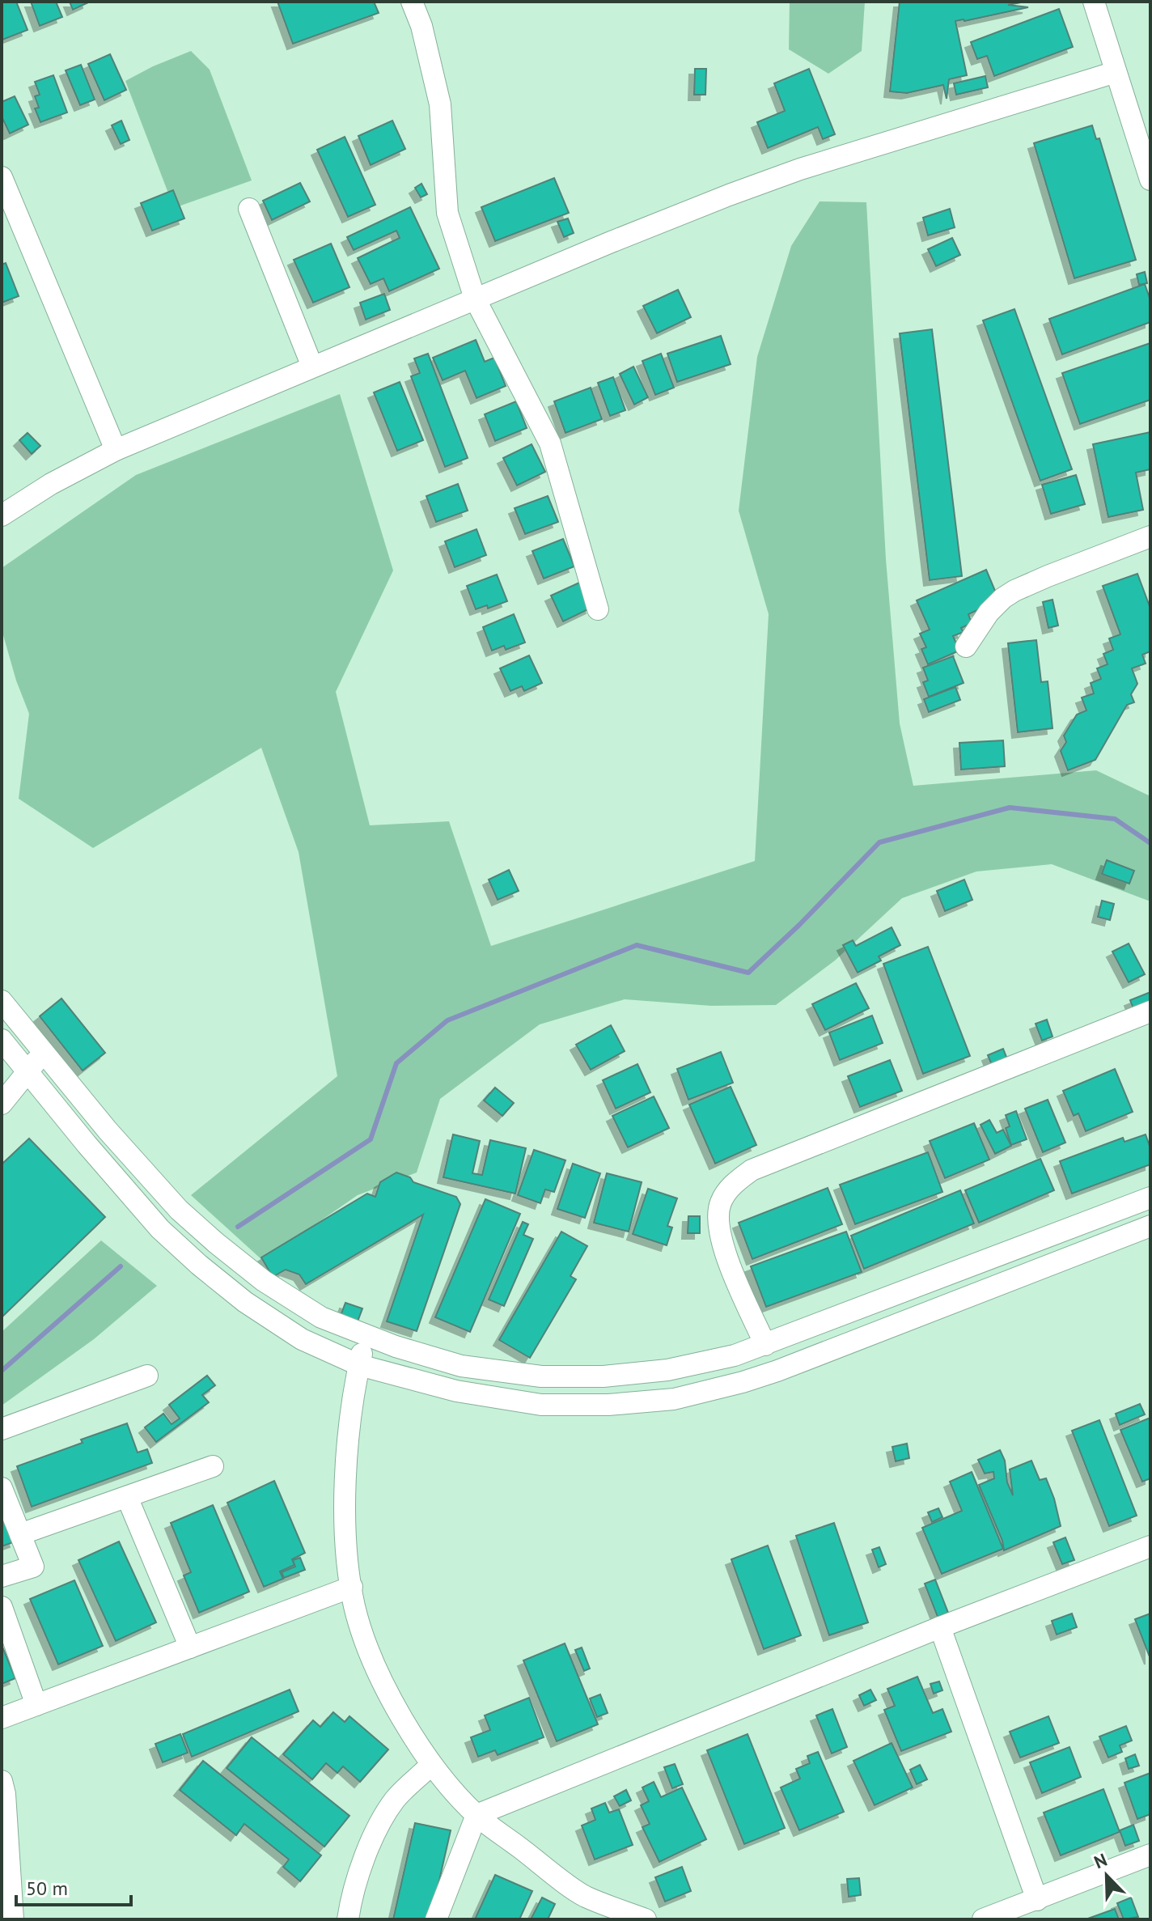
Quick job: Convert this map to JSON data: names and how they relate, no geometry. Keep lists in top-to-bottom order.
{
  "scale_bar": "50 m",
  "north": "top left"
}
